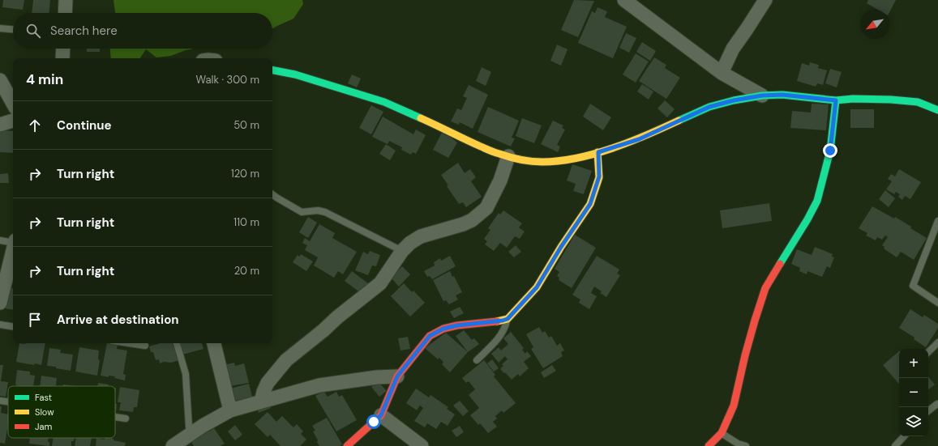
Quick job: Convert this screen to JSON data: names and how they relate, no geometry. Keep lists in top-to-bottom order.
{
  "legend": ["Fast", "Slow", "Jam"],
  "north": "bottom left",
  "page": {
    "search": "Search here",
    "heading": ["4 min", "Walk · 300 m"],
    "list": [
      ["Continue", "50 m"],
      ["Turn right", "120 m"],
      ["Turn right", "110 m"],
      ["Turn right", "20 m"],
      "Arrive at destination"
    ],
    "map_buttons": ["+", "−"]
  }
}
